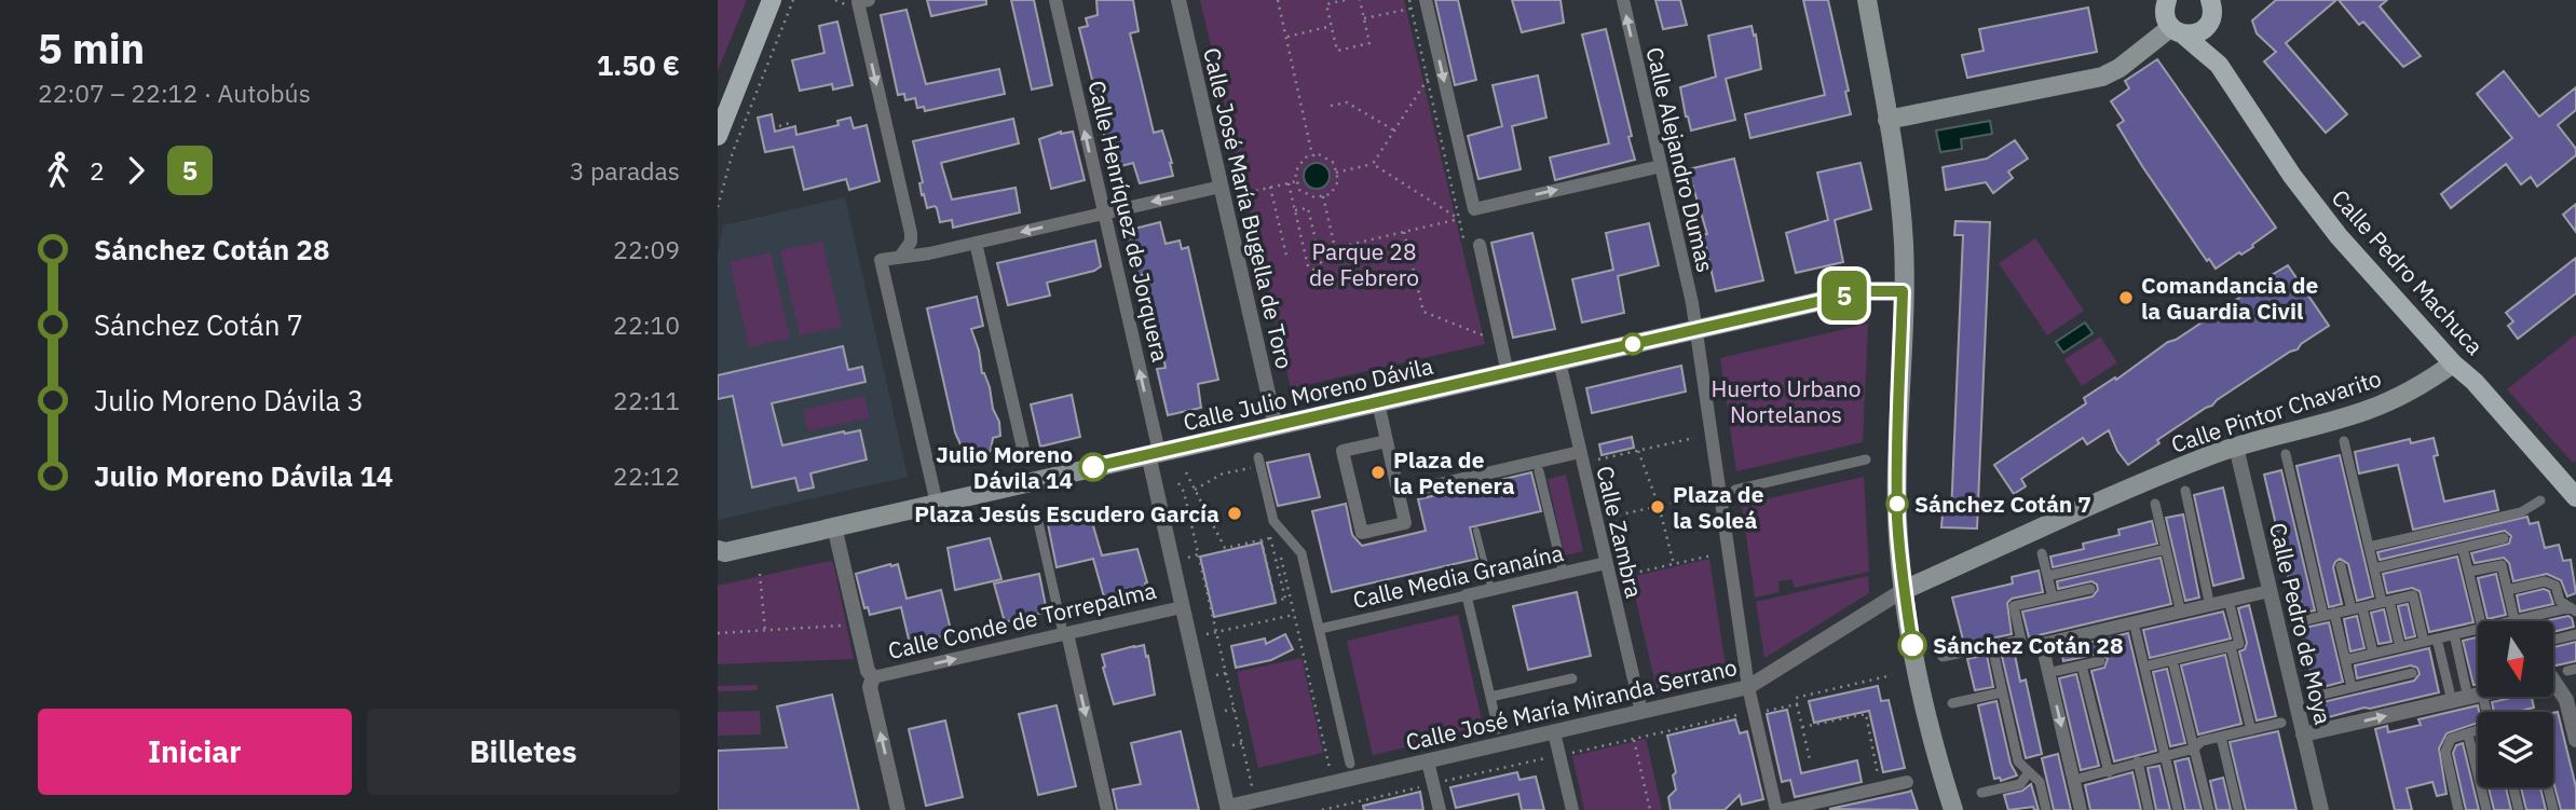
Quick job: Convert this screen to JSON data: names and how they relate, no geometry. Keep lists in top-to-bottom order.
{
  "streets": {
    "main road": ["Calle Pedro Machuca", "Calle Julio Moreno Dávila", "Calle Pintor Chavarito"],
    "street": [
      "Calle Alejandro Dumas",
      "Calle José María Bugella de Toro",
      "Calle Henríquez de Jorquera",
      "Calle Zambra",
      "Calle Media Granaína",
      "Calle Conde de Torrepalma",
      "Calle Pedro de Moya",
      "Calle José María Miranda Serrano"
    ]
  },
  "crossings": [
    ["Calle Alejandro Dumas", "Calle Julio Moreno Dávila"],
    ["Calle Alejandro Dumas", "Calle José María Miranda Serrano"],
    ["Calle José María Bugella de Toro", "Calle Julio Moreno Dávila"],
    ["Calle Henríquez de Jorquera", "Calle Julio Moreno Dávila"],
    ["Calle Henríquez de Jorquera", "Calle Conde de Torrepalma"],
    ["Calle Henríquez de Jorquera", "Calle José María Miranda Serrano"],
    ["Calle Pedro Machuca", "Calle Pintor Chavarito"],
    ["Calle Julio Moreno Dávila", "Calle Zambra"],
    ["Calle Pintor Chavarito", "Calle Pedro de Moya"],
    ["Calle Pintor Chavarito", "Calle José María Miranda Serrano"],
    ["Calle Zambra", "Calle Media Granaína"],
    ["Calle Zambra", "Calle José María Miranda Serrano"]
  ],
  "one_way": ["Calle Henríquez de Jorquera"],
  "parks": ["Parque 28 de Febrero", "Huerto Urbano Nortelanos"],
  "places": [
    "Comandancia de la Guardia Civil",
    "Julio Moreno Dávila 14",
    "Plaza de la Petenera",
    "Sánchez Cotán 7",
    "Plaza de la Soleá",
    "Plaza Jesús Escudero García",
    "Sánchez Cotán 28"
  ],
  "lines": ["bus line 5"],
  "north": "bottom",
  "page": {
    "heading": ["5 min", "22:07 – 22:12 · Autobús", "1.50 €"],
    "on_map": "5",
    "legs": ["2", "5", "3 paradas"],
    "list": [
      {
        "name": "Sánchez Cotán 28",
        "value": "22:09"
      },
      {
        "name": "Sánchez Cotán 7",
        "value": "22:10"
      },
      {
        "name": "Julio Moreno Dávila 3",
        "value": "22:11"
      },
      {
        "name": "Julio Moreno Dávila 14",
        "value": "22:12"
      }
    ],
    "buttons": ["Iniciar", "Billetes"]
  }
}
